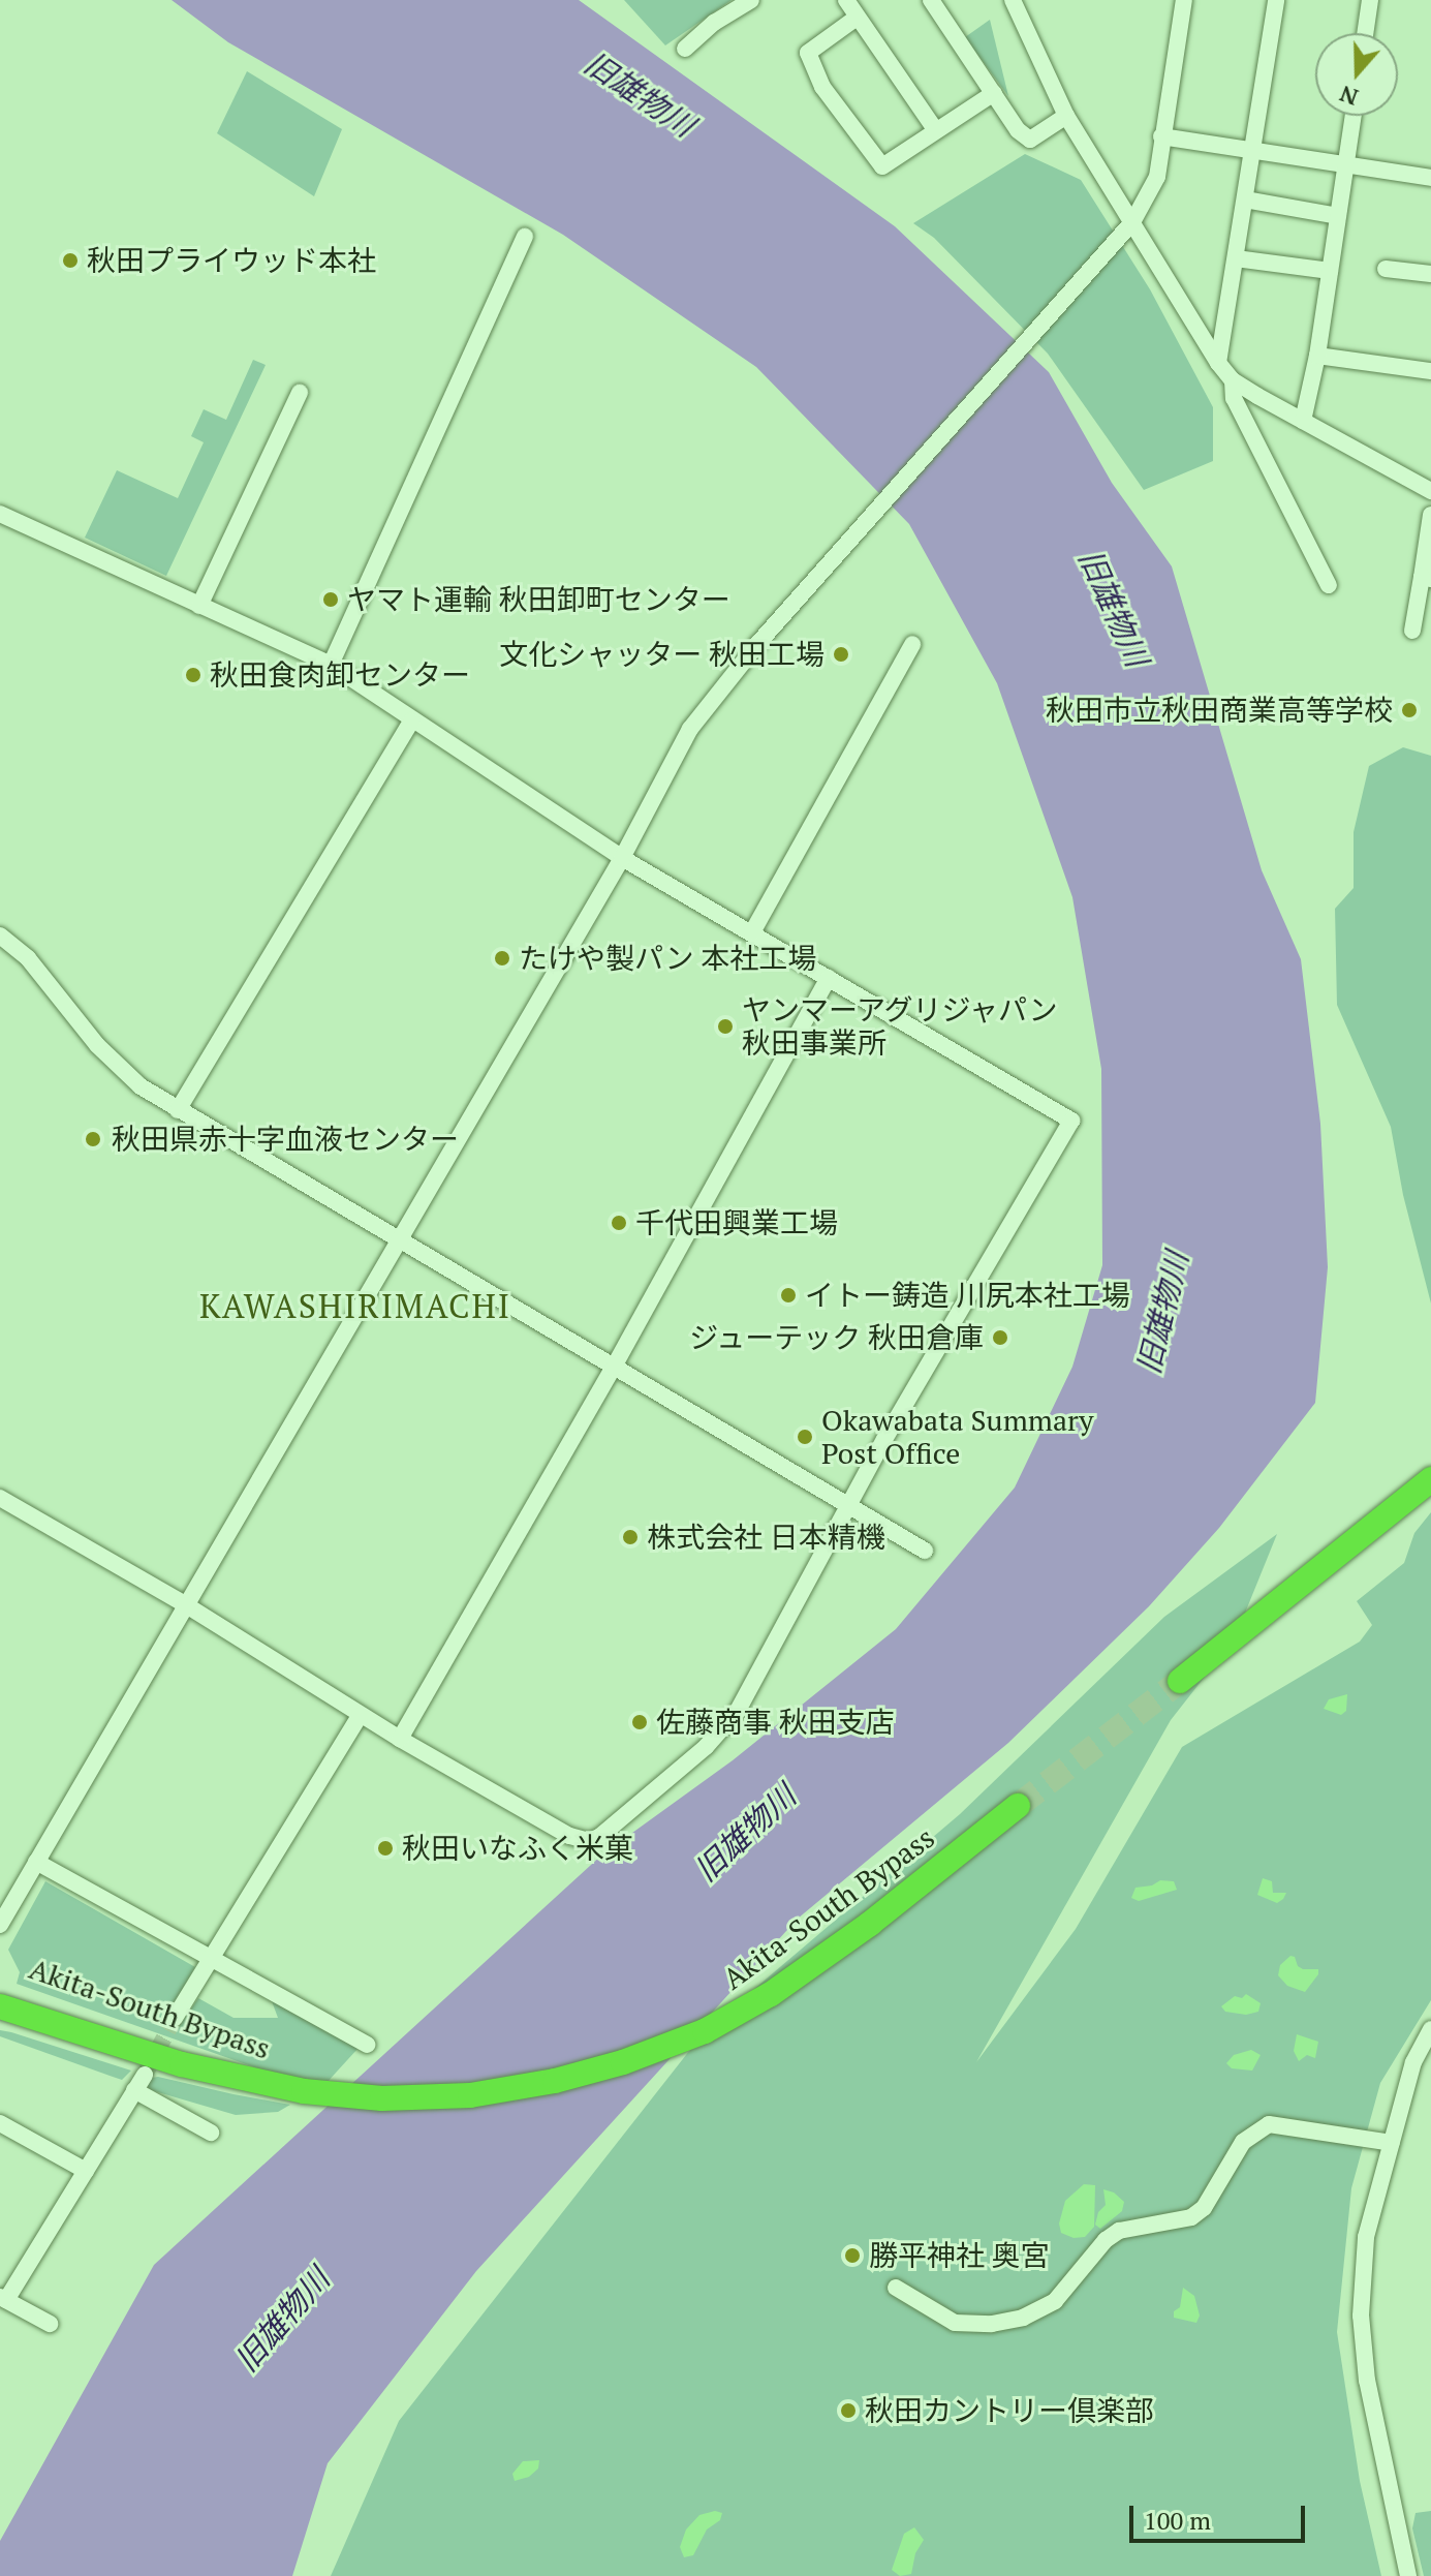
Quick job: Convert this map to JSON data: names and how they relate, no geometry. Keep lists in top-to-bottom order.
{
  "streets": {
    "highway": ["Akita-South Bypass"]
  },
  "districts": ["KAWASHIRIMACHI"],
  "water": ["旧雄物川"],
  "places": [
    "秋田プライウッド本社",
    "ヤマト運輸 秋田卸町センター",
    "文化シャッター 秋田工場",
    "秋田食肉卸センター",
    "秋田市立秋田商業高等学校",
    "たけや製パン 本社工場",
    "ヤンマーアグリジャパン 秋田事業所",
    "秋田県赤十字血液センター",
    "千代田興業工場",
    "イトー鋳造 川尻本社工場",
    "ジューテック 秋田倉庫",
    "Okawabata Summary Post Office",
    "株式会社 日本精機",
    "佐藤商事 秋田支店",
    "秋田いなふく米菓",
    "勝平神社 奥宮",
    "秋田カントリー倶楽部"
  ],
  "scale_bar": "100 m",
  "north": "bottom"
}
